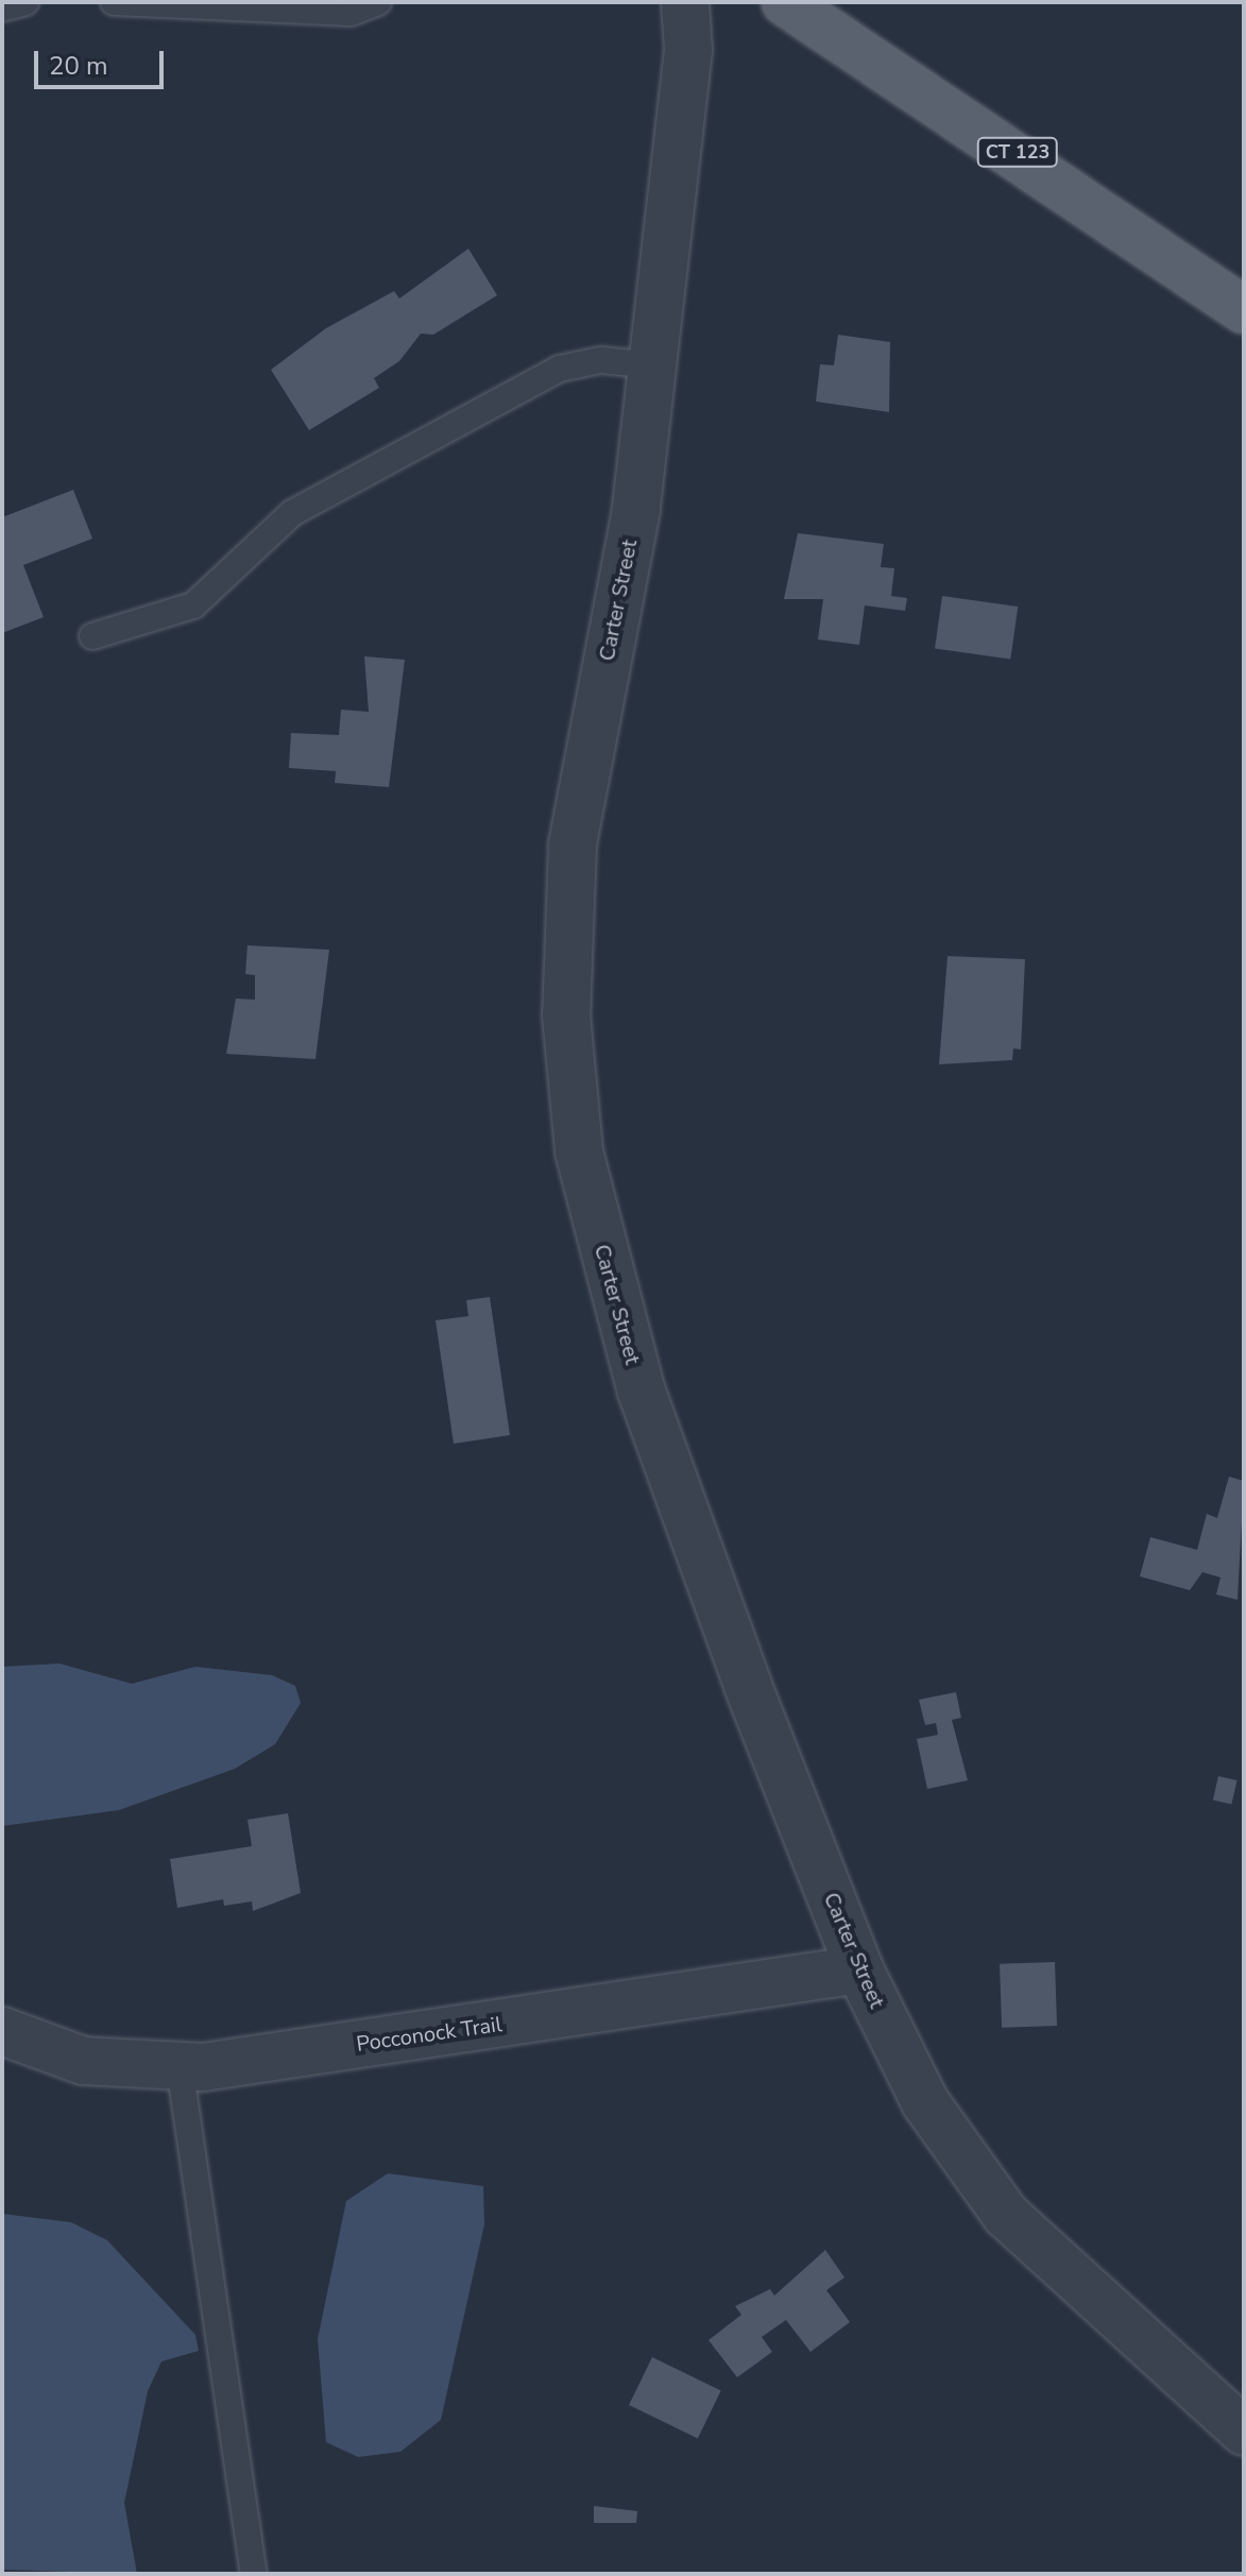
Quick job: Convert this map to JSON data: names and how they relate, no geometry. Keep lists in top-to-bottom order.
{
  "streets": {
    "main road": ["CT 123"],
    "street": ["Carter Street", "Pocconock Trail"]
  },
  "crossings": [
    ["Carter Street", "Pocconock Trail"]
  ],
  "scale_bar": "20 m"
}
